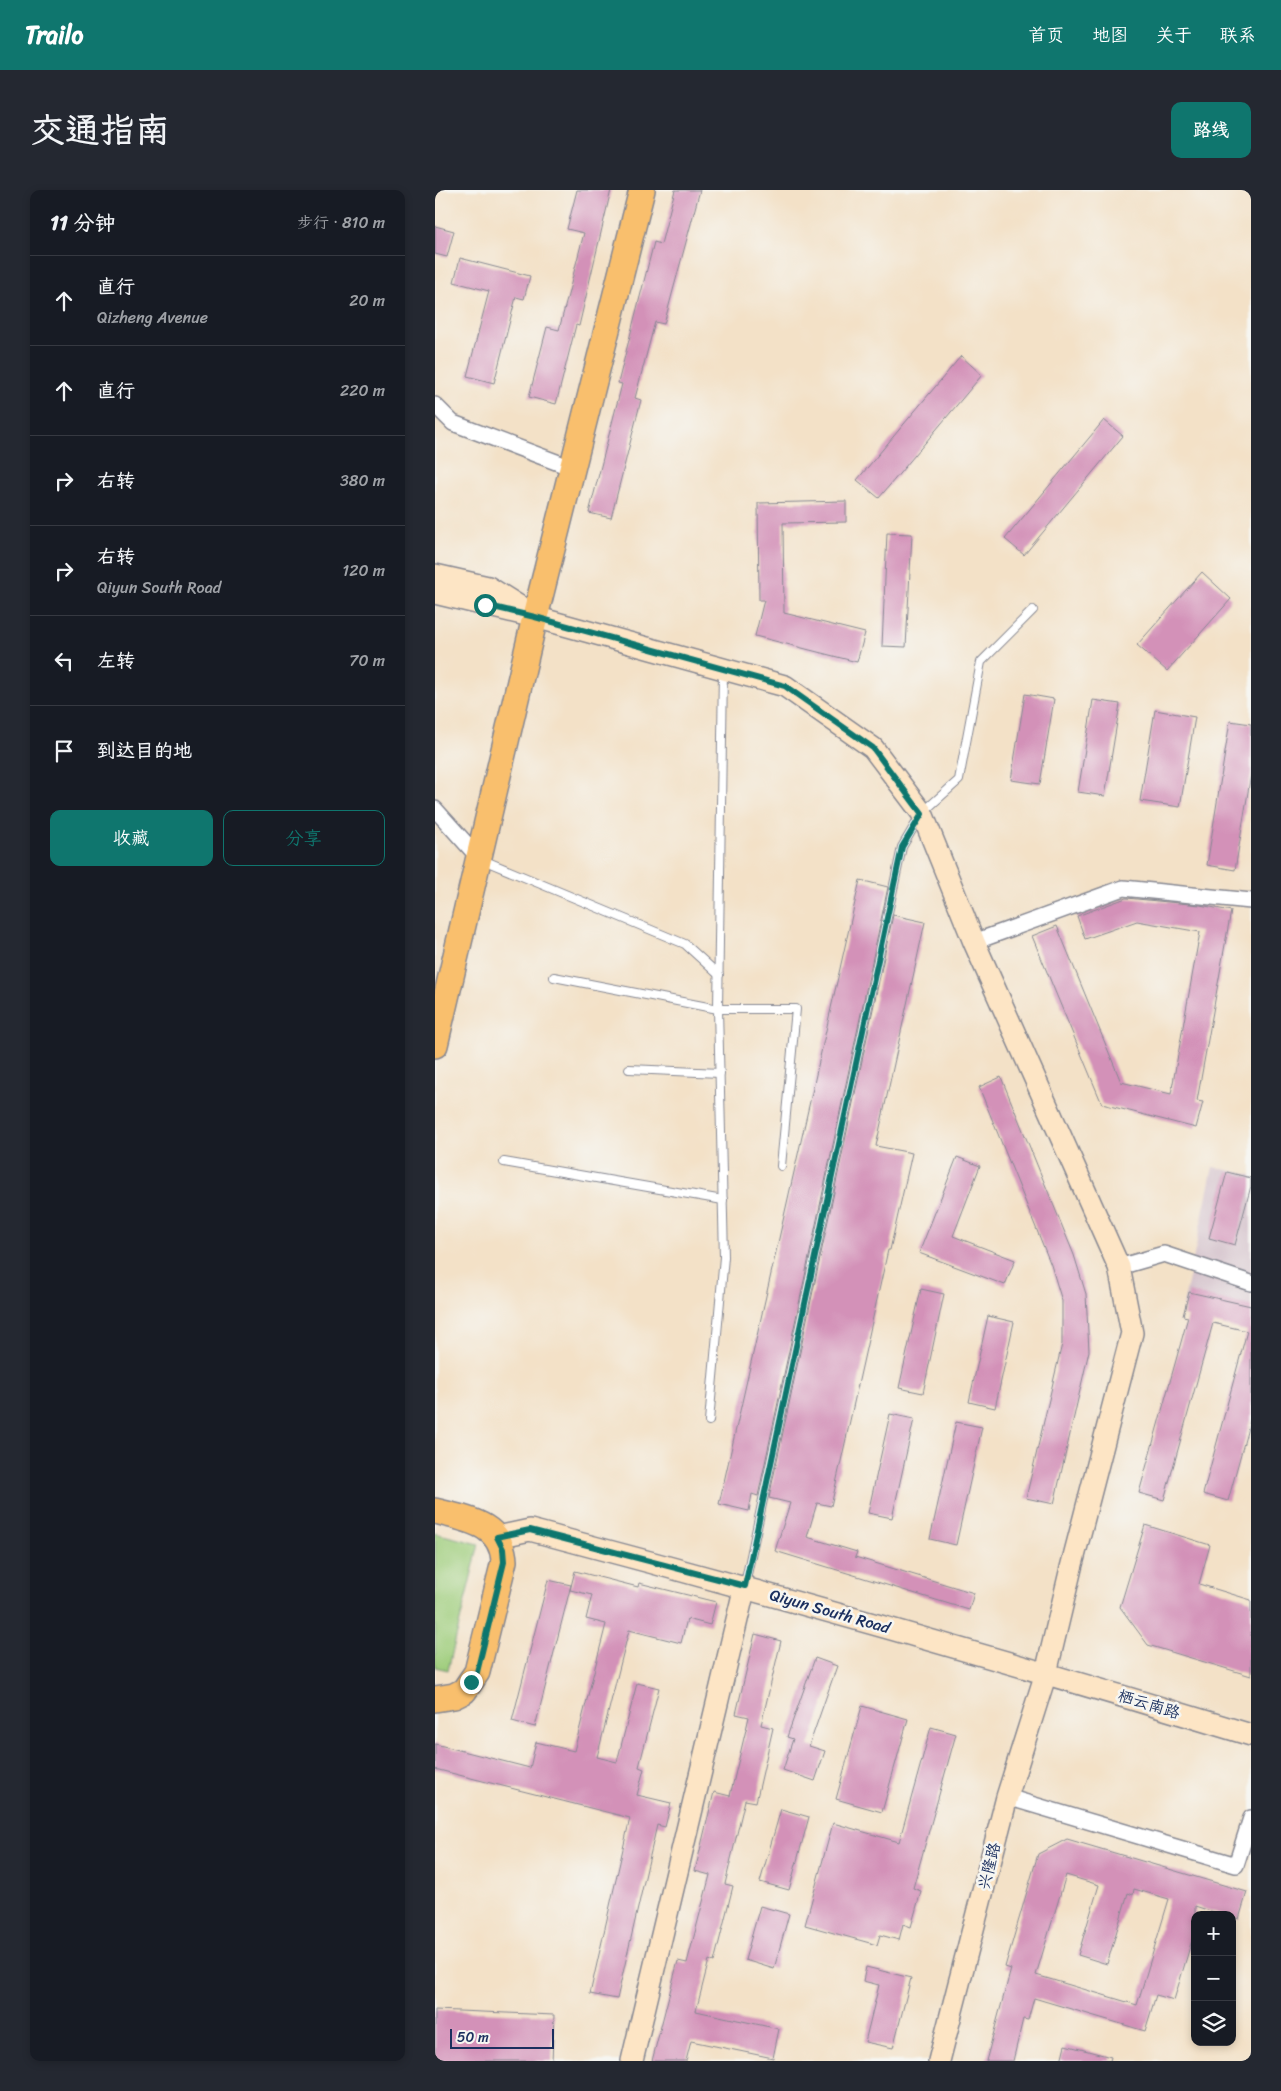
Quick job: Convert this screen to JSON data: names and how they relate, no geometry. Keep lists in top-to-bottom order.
{
  "streets": {
    "street": ["Qiyun South Road", "栖云南路", "兴隆路"]
  },
  "crossings": [
    ["Qiyun South Road", "栖云南路"],
    ["Qiyun South Road", "兴隆路"],
    ["栖云南路", "兴隆路"]
  ],
  "scale_bar": "50 m",
  "page": {
    "header": "Trailo",
    "nav": [
      "首页",
      "地图",
      "关于",
      "联系"
    ],
    "title": "交通指南",
    "buttons": [
      "路线",
      ["收藏", "分享"]
    ],
    "heading": ["11 分钟", "步行 · 810 m"],
    "list": [
      ["直行", "Qizheng Avenue", "20 m"],
      ["直行", "220 m"],
      ["右转", "380 m"],
      ["右转", "Qiyun South Road", "120 m"],
      ["左转", "70 m"],
      "到达目的地"
    ],
    "map_buttons": ["+", "−"],
    "scale": "50 m"
  }
}
